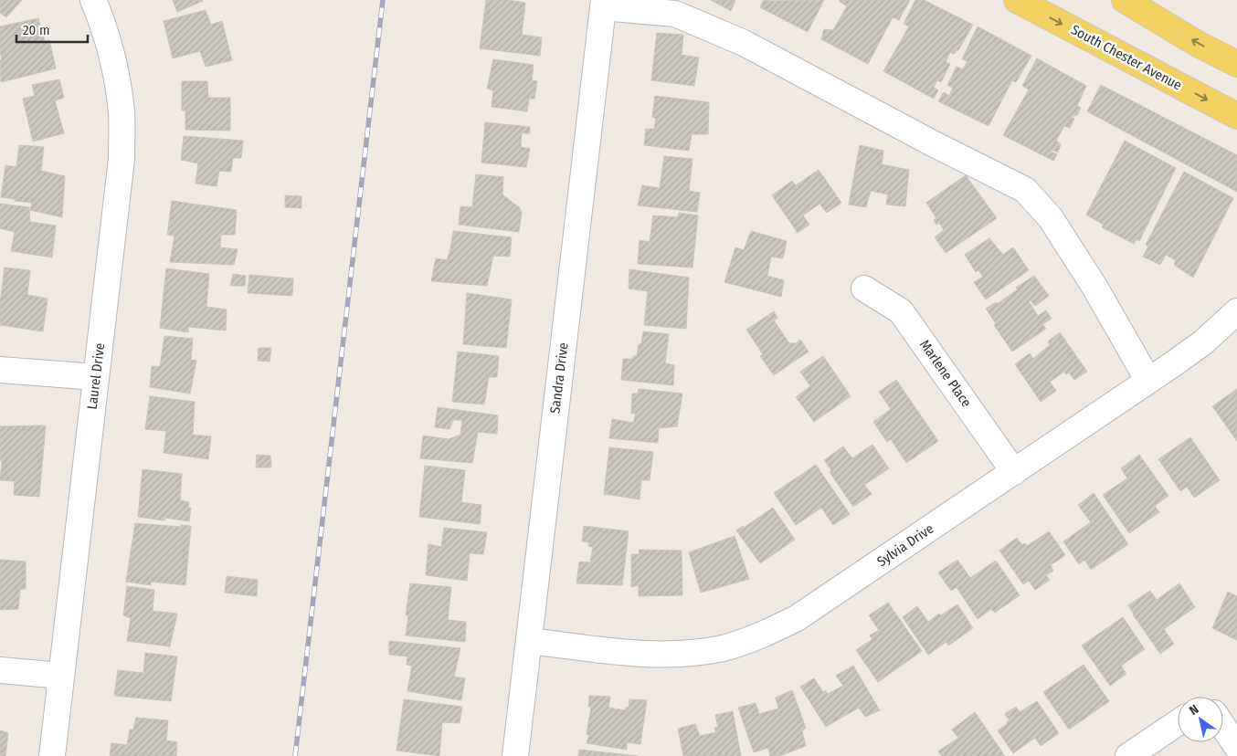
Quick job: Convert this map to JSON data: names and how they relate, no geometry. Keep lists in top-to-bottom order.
{
  "streets": {
    "main road": ["South Chester Avenue"],
    "street": [
      "Marlene Place",
      "Laurel Drive",
      "Sandra Drive",
      "Sylvia Drive"
    ]
  },
  "crossings": [
    ["Marlene Place", "Sylvia Drive"],
    ["Sandra Drive", "Sylvia Drive"]
  ],
  "scale_bar": "20 m",
  "north": "top left"
}
